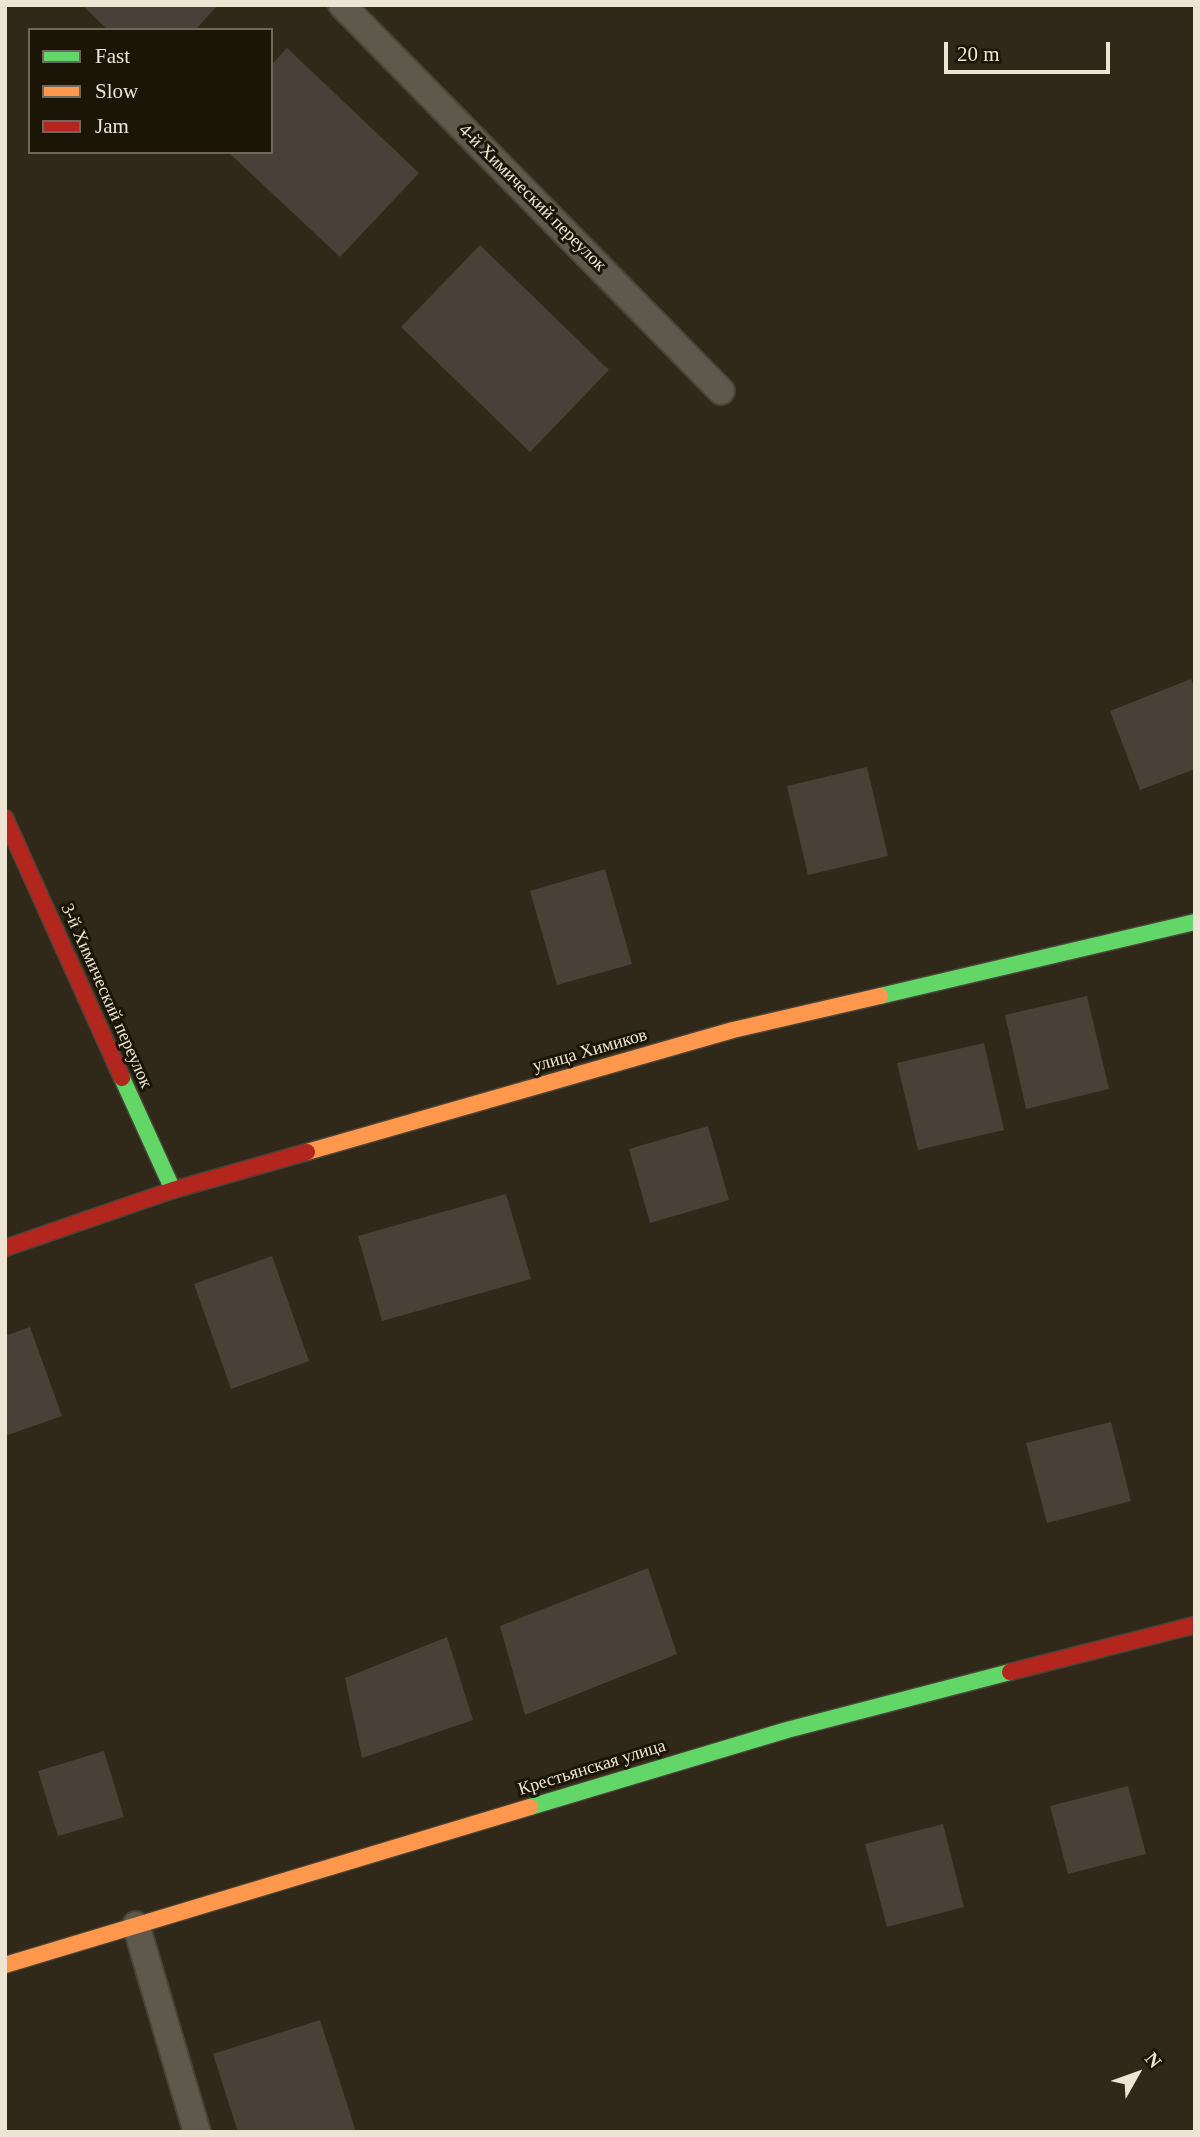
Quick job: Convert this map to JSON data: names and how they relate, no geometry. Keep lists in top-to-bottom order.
{
  "streets": {
    "street": ["3-й Химический переулок", "улица Химиков", "Крестьянская улица"],
    "lane": ["4-й Химический переулок"]
  },
  "crossings": [
    ["3-й Химический переулок", "улица Химиков"]
  ],
  "legend": ["Fast", "Slow", "Jam"],
  "scale_bar": "20 m",
  "north": "top right"
}
